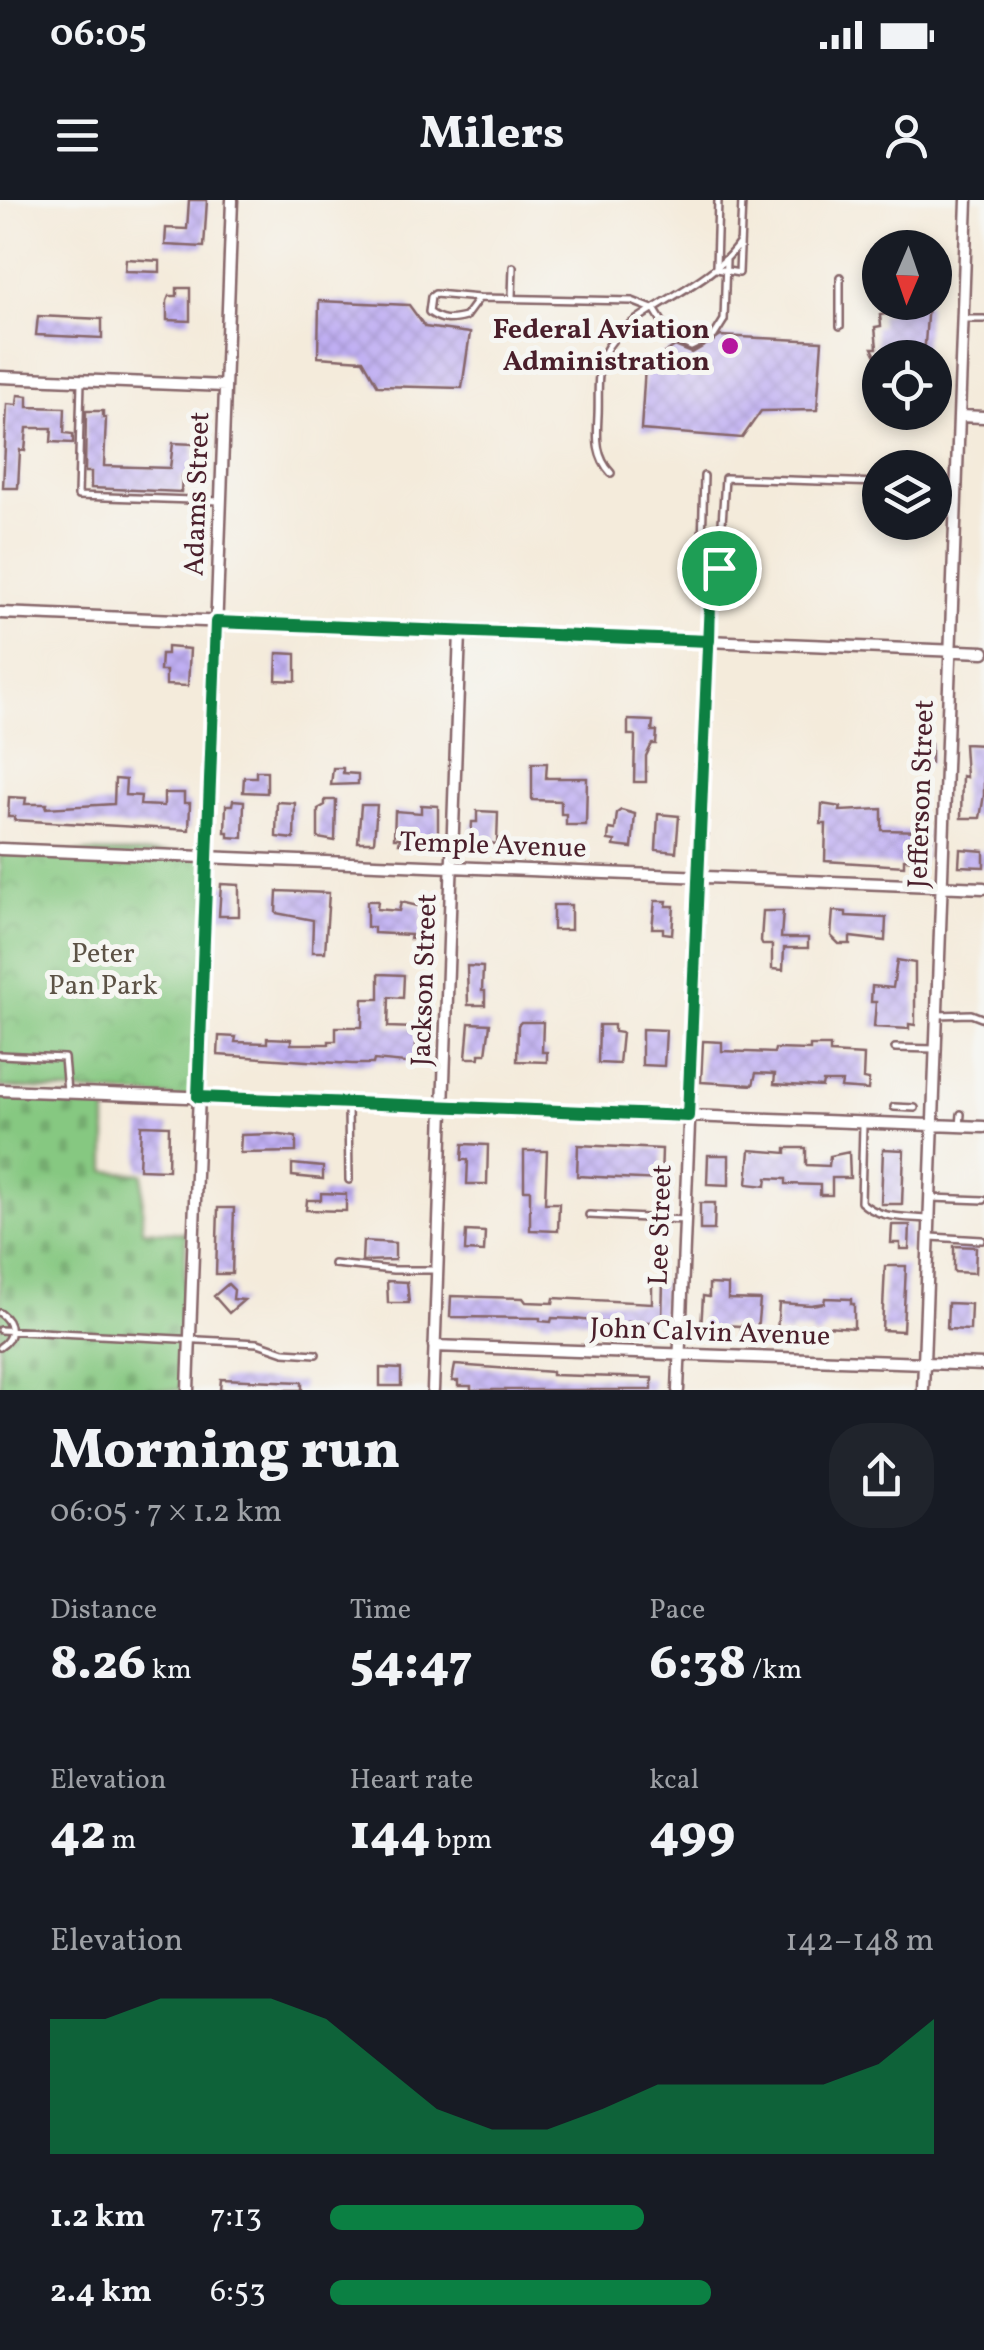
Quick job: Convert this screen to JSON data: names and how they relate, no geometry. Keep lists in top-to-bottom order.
{
  "streets": {
    "street": [
      "Adams Street",
      "Jefferson Street",
      "Temple Avenue",
      "Jackson Street",
      "Lee Street",
      "John Calvin Avenue"
    ]
  },
  "crossings": [
    ["Adams Street", "Temple Avenue"],
    ["Jefferson Street", "Temple Avenue"],
    ["Jefferson Street", "John Calvin Avenue"],
    ["Temple Avenue", "Jackson Street"],
    ["Temple Avenue", "Lee Street"],
    ["Jackson Street", "John Calvin Avenue"],
    ["Lee Street", "John Calvin Avenue"]
  ],
  "parks": ["Peter Pan Park"],
  "places": ["Federal Aviation Administration"],
  "north": "bottom",
  "page": {
    "status": "06:05",
    "header": "Milers",
    "heading": ["Morning run", "06:05 · 7 × 1.2 km"],
    "stats": [
      ["Distance", "8.26 km"],
      ["Time", "54:47"],
      ["Pace", "6:38 /km"],
      ["Elevation", "42 m"],
      ["Heart rate", "144 bpm"],
      ["kcal", "499"]
    ],
    "chart": ["Elevation", "142–148 m"],
    "list": [
      {
        "name": "1.2 km",
        "note": "7:13"
      },
      {
        "name": "2.4 km",
        "note": "6:53"
      }
    ]
  }
}
